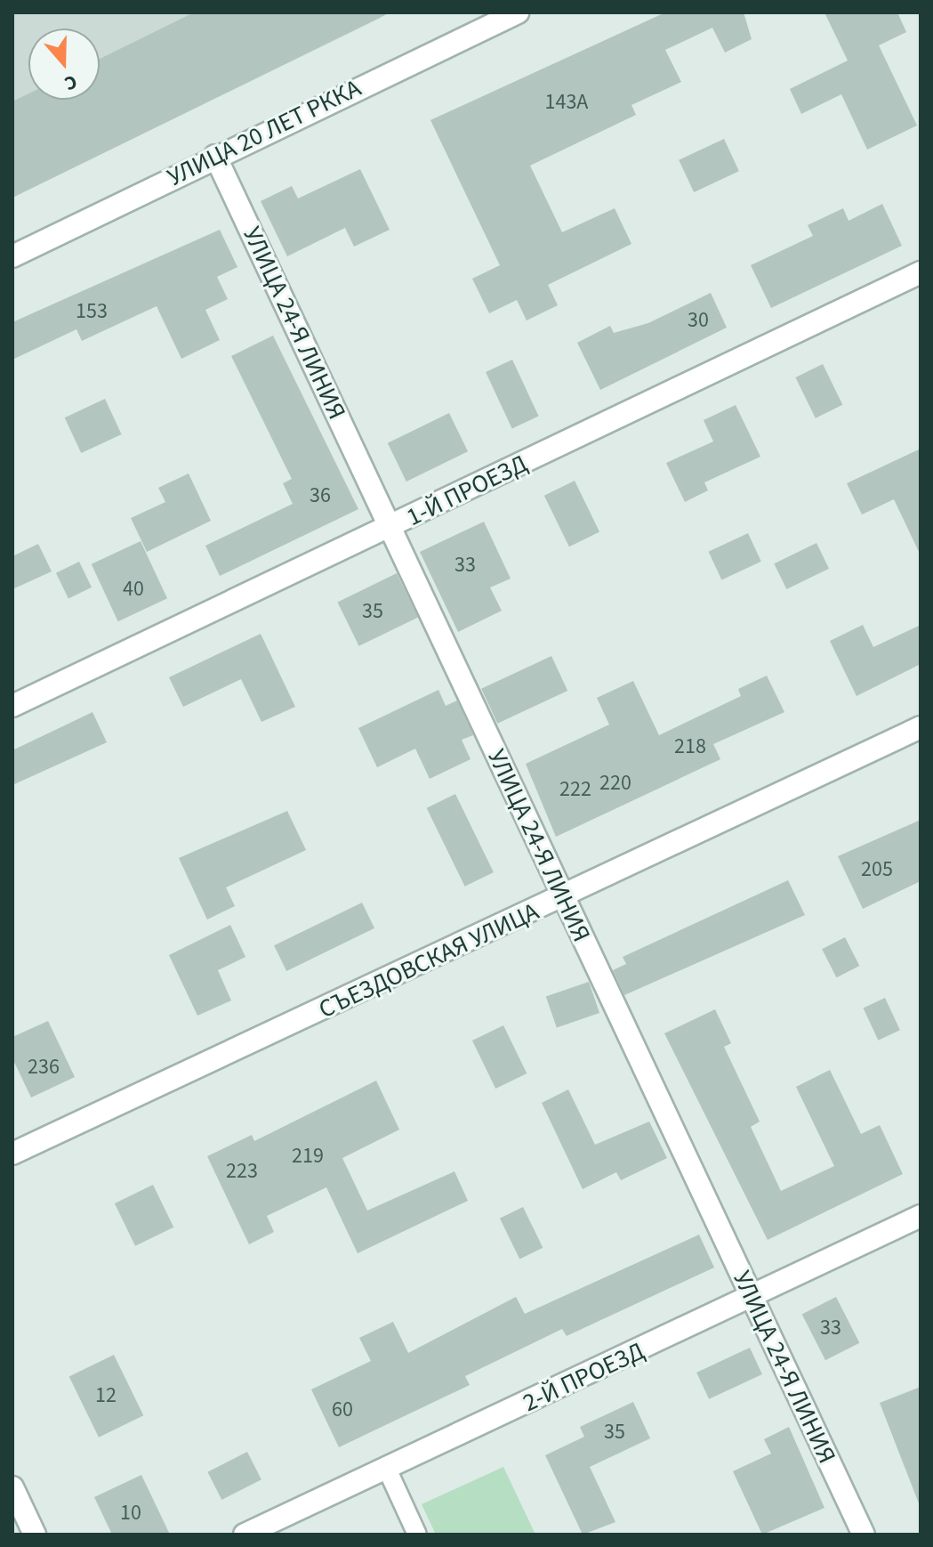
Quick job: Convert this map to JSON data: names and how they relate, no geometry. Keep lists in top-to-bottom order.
{
  "streets": {
    "street": [
      "УЛИЦА 20 ЛЕТ РККА",
      "УЛИЦА 24-Я ЛИНИЯ",
      "1-Й ПРОЕЗД",
      "СЪЕЗДОВСКАЯ УЛИЦА",
      "2-Й ПРОЕЗД"
    ]
  },
  "crossings": [
    ["УЛИЦА 20 ЛЕТ РККА", "УЛИЦА 24-Я ЛИНИЯ"],
    ["УЛИЦА 24-Я ЛИНИЯ", "1-Й ПРОЕЗД"],
    ["УЛИЦА 24-Я ЛИНИЯ", "СЪЕЗДОВСКАЯ УЛИЦА"],
    ["УЛИЦА 24-Я ЛИНИЯ", "2-Й ПРОЕЗД"]
  ],
  "house_numbers": [
    "143А",
    "153",
    "30",
    "36",
    "33",
    "40",
    "35",
    "218",
    "220",
    "222",
    "205",
    "236",
    "219",
    "223",
    "33",
    "12",
    "60",
    "35",
    "10"
  ],
  "north": "bottom"
}
